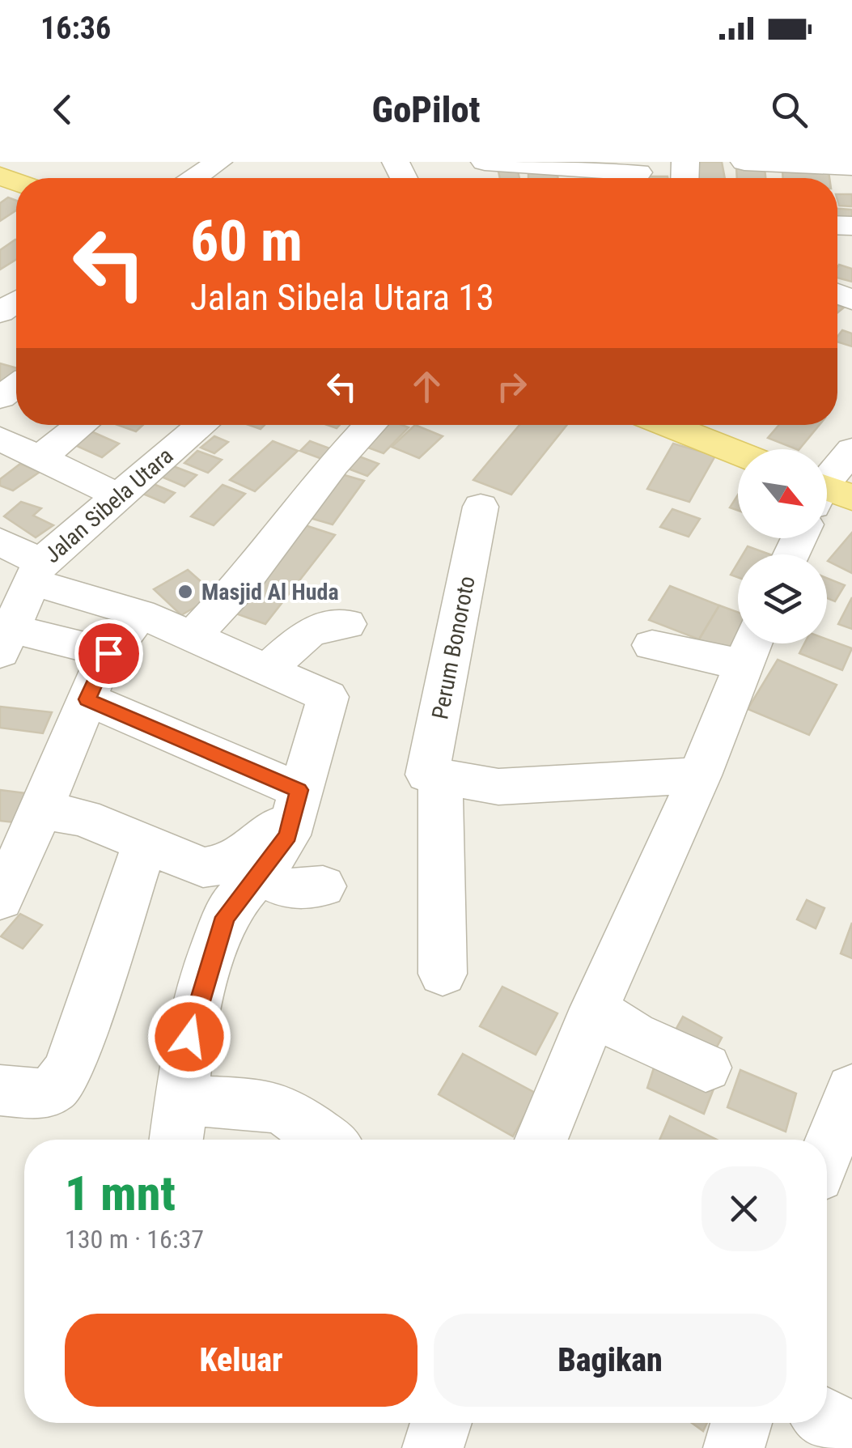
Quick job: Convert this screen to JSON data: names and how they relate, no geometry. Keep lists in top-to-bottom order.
{
  "streets": {
    "street": ["Jalan Sibela Utara", "Perum Bonoroto"]
  },
  "places": ["Masjid Al Huda"],
  "north": "bottom right",
  "page": {
    "status": "16:36",
    "header": "GoPilot",
    "turn": ["60 m", "Jalan Sibela Utara 13"],
    "heading": ["1 mnt", "130 m · 16:37"],
    "buttons": ["Keluar", "Bagikan"]
  }
}
